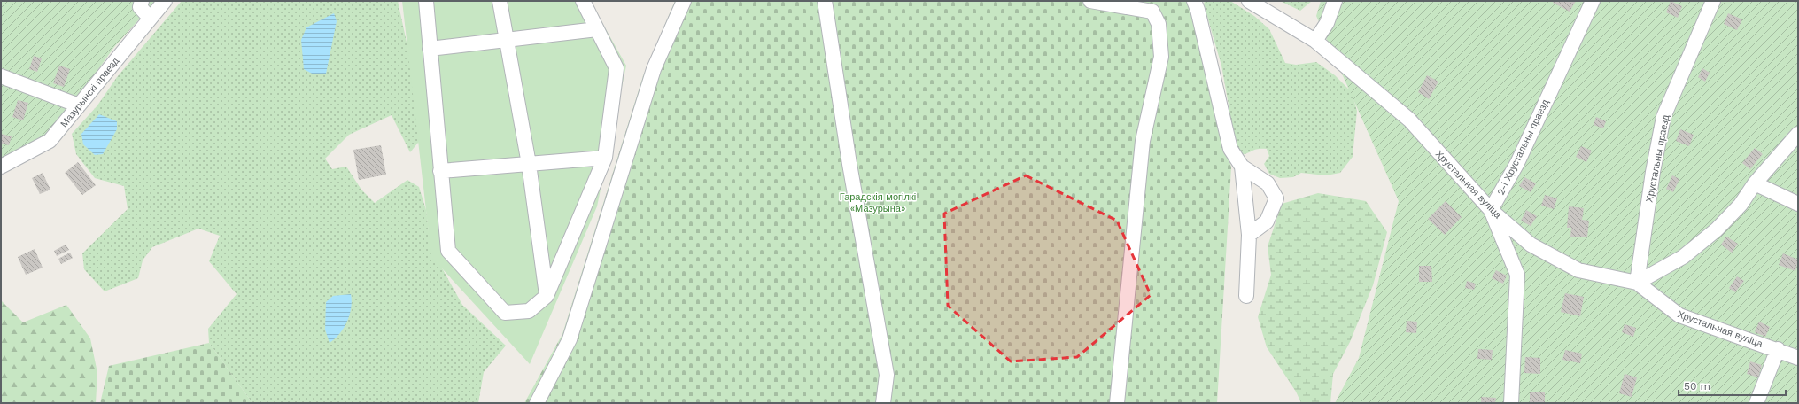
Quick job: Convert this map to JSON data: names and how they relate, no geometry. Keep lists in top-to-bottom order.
{
  "streets": {
    "street": [
      "Мазурынскі праезд",
      "2-і Хрустальны праезд",
      "Хрустальны праезд",
      "Хрустальная вуліца"
    ]
  },
  "crossings": [
    ["2-і Хрустальны праезд", "Хрустальная вуліца"],
    ["Хрустальны праезд", "Хрустальная вуліца"]
  ],
  "parks": ["Гарадскія могілкі «Мазурына»"],
  "scale_bar": "50 m"
}
